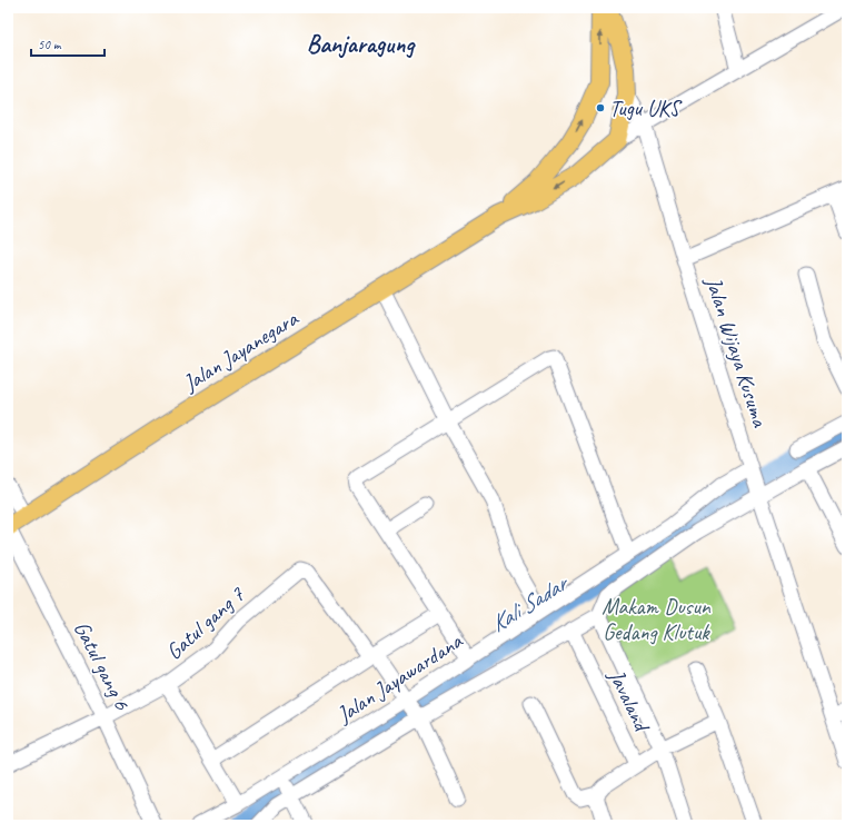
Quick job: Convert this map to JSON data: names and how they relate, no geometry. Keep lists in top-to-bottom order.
{
  "streets": {
    "main road": ["Jalan Jayanegara"],
    "street": [
      "Jalan Wijaya Kusuma",
      "Gatul gang 7",
      "Gatul gang 6",
      "Jalan Jayawardana",
      "Javaland"
    ]
  },
  "crossings": [
    ["Jalan Jayanegara", "Gatul gang 6"],
    ["Jalan Wijaya Kusuma", "Jalan Jayawardana"],
    ["Gatul gang 7", "Gatul gang 6"]
  ],
  "districts": ["Banjaragung"],
  "water": ["Kali Sadar"],
  "parks": ["Makam Dusun Gedang Klutuk"],
  "places": ["Tugu UKS"],
  "scale_bar": "50 m"
}
